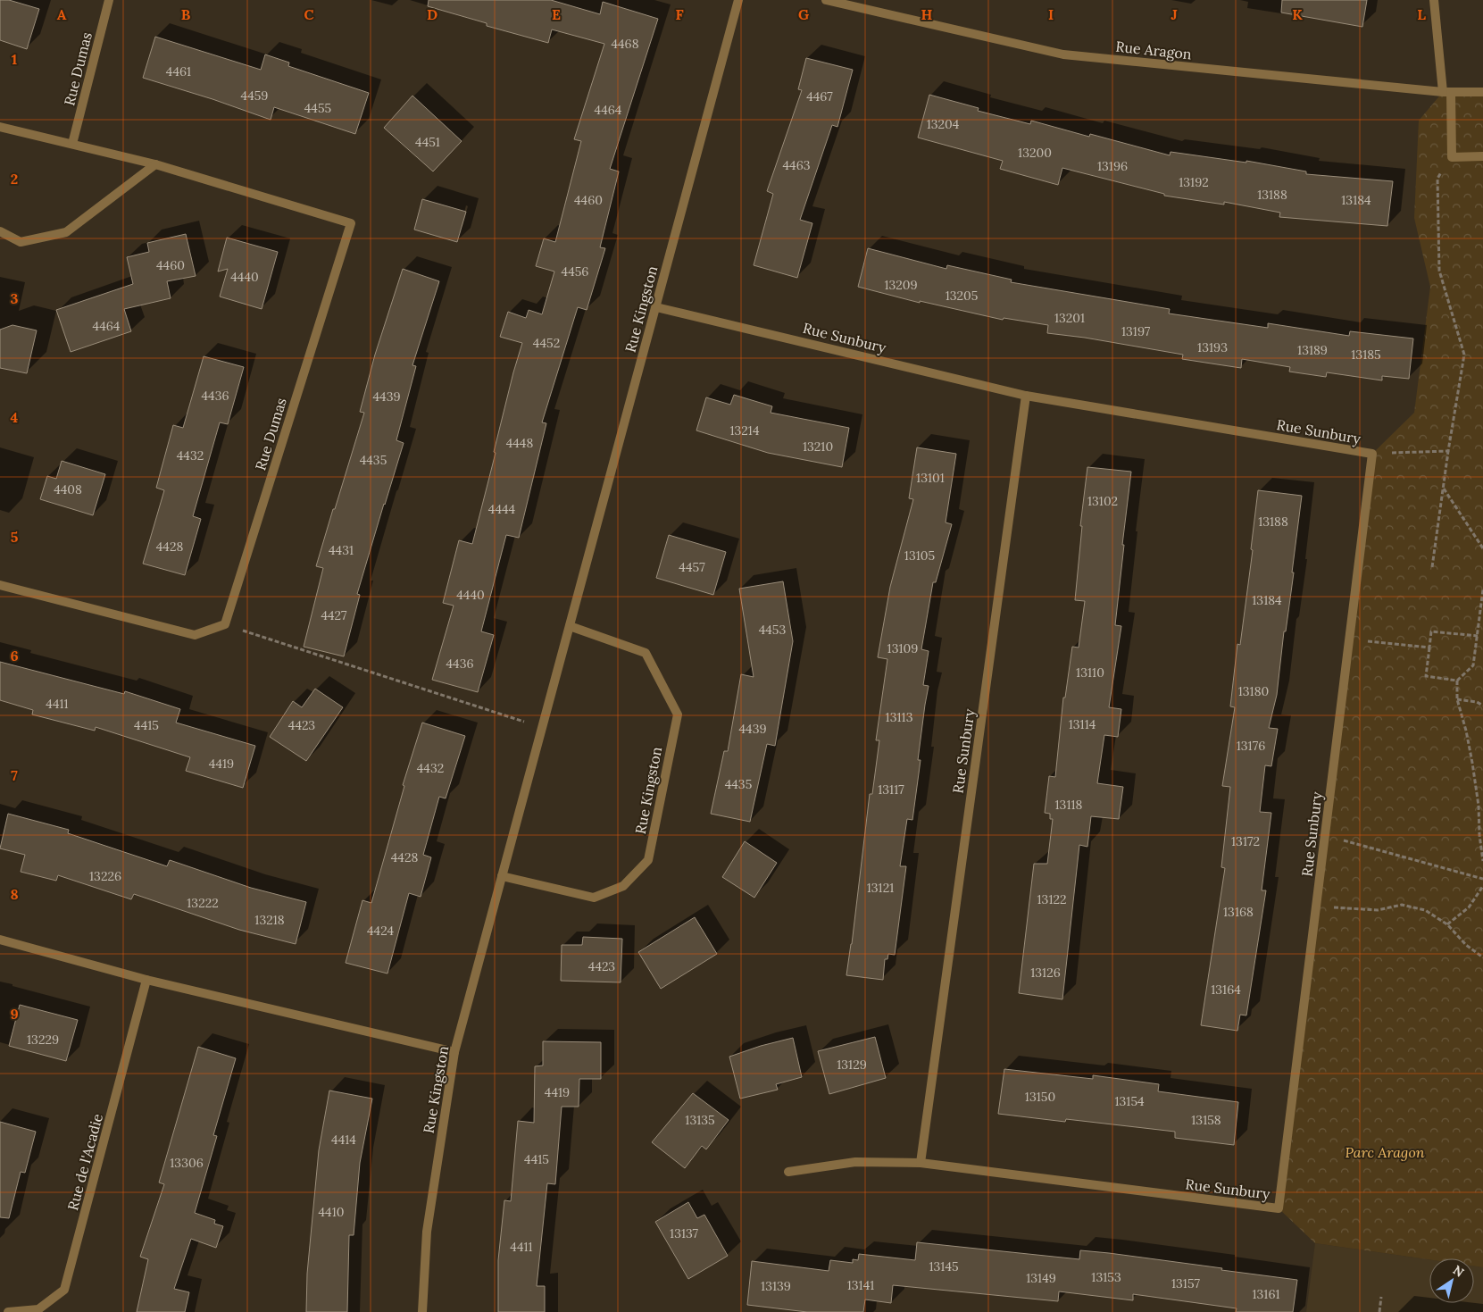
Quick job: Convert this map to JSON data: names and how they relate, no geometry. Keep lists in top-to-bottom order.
{
  "streets": {
    "street": [
      "Rue Aragon",
      "Rue Dumas",
      "Rue Kingston",
      "Rue Sunbury",
      "Rue de l'Acadie"
    ]
  },
  "crossings": [
    ["Rue Kingston", "Rue Sunbury"]
  ],
  "parks": ["Parc Aragon"],
  "house_numbers": [
    "4468",
    "4461",
    "4459",
    "4467",
    "4455",
    "4464",
    "13204",
    "4451",
    "13200",
    "4463",
    "13196",
    "13192",
    "13188",
    "4460",
    "13184",
    "4460",
    "4456",
    "4440",
    "13209",
    "13205",
    "13201",
    "4464",
    "13197",
    "4452",
    "13193",
    "13189",
    "13185",
    "4436",
    "4439",
    "13214",
    "4448",
    "13210",
    "4432",
    "4435",
    "13101",
    "4408",
    "13102",
    "4444",
    "13188",
    "4428",
    "4431",
    "13105",
    "4457",
    "4440",
    "13184",
    "4427",
    "4453",
    "13109",
    "4436",
    "13110",
    "13180",
    "4411",
    "13113",
    "13114",
    "4415",
    "4423",
    "4439",
    "13176",
    "4419",
    "4432",
    "4435",
    "13117",
    "13118",
    "13172",
    "4428",
    "13226",
    "13121",
    "13122",
    "13222",
    "13168",
    "13218",
    "4424",
    "4423",
    "13126",
    "13164",
    "13229",
    "13129",
    "4419",
    "13150",
    "13154",
    "13135",
    "13158",
    "4414",
    "4415",
    "13306",
    "4410",
    "13137",
    "4411",
    "13145",
    "13153",
    "13149",
    "13157",
    "13141",
    "13139",
    "13161"
  ],
  "north": "top right",
  "grid": {
    "columns": [
      "A",
      "B",
      "C",
      "D",
      "E",
      "F",
      "G",
      "H",
      "I",
      "J",
      "K",
      "L"
    ],
    "rows": [
      "1",
      "2",
      "3",
      "4",
      "5",
      "6",
      "7",
      "8",
      "9"
    ]
  }
}
